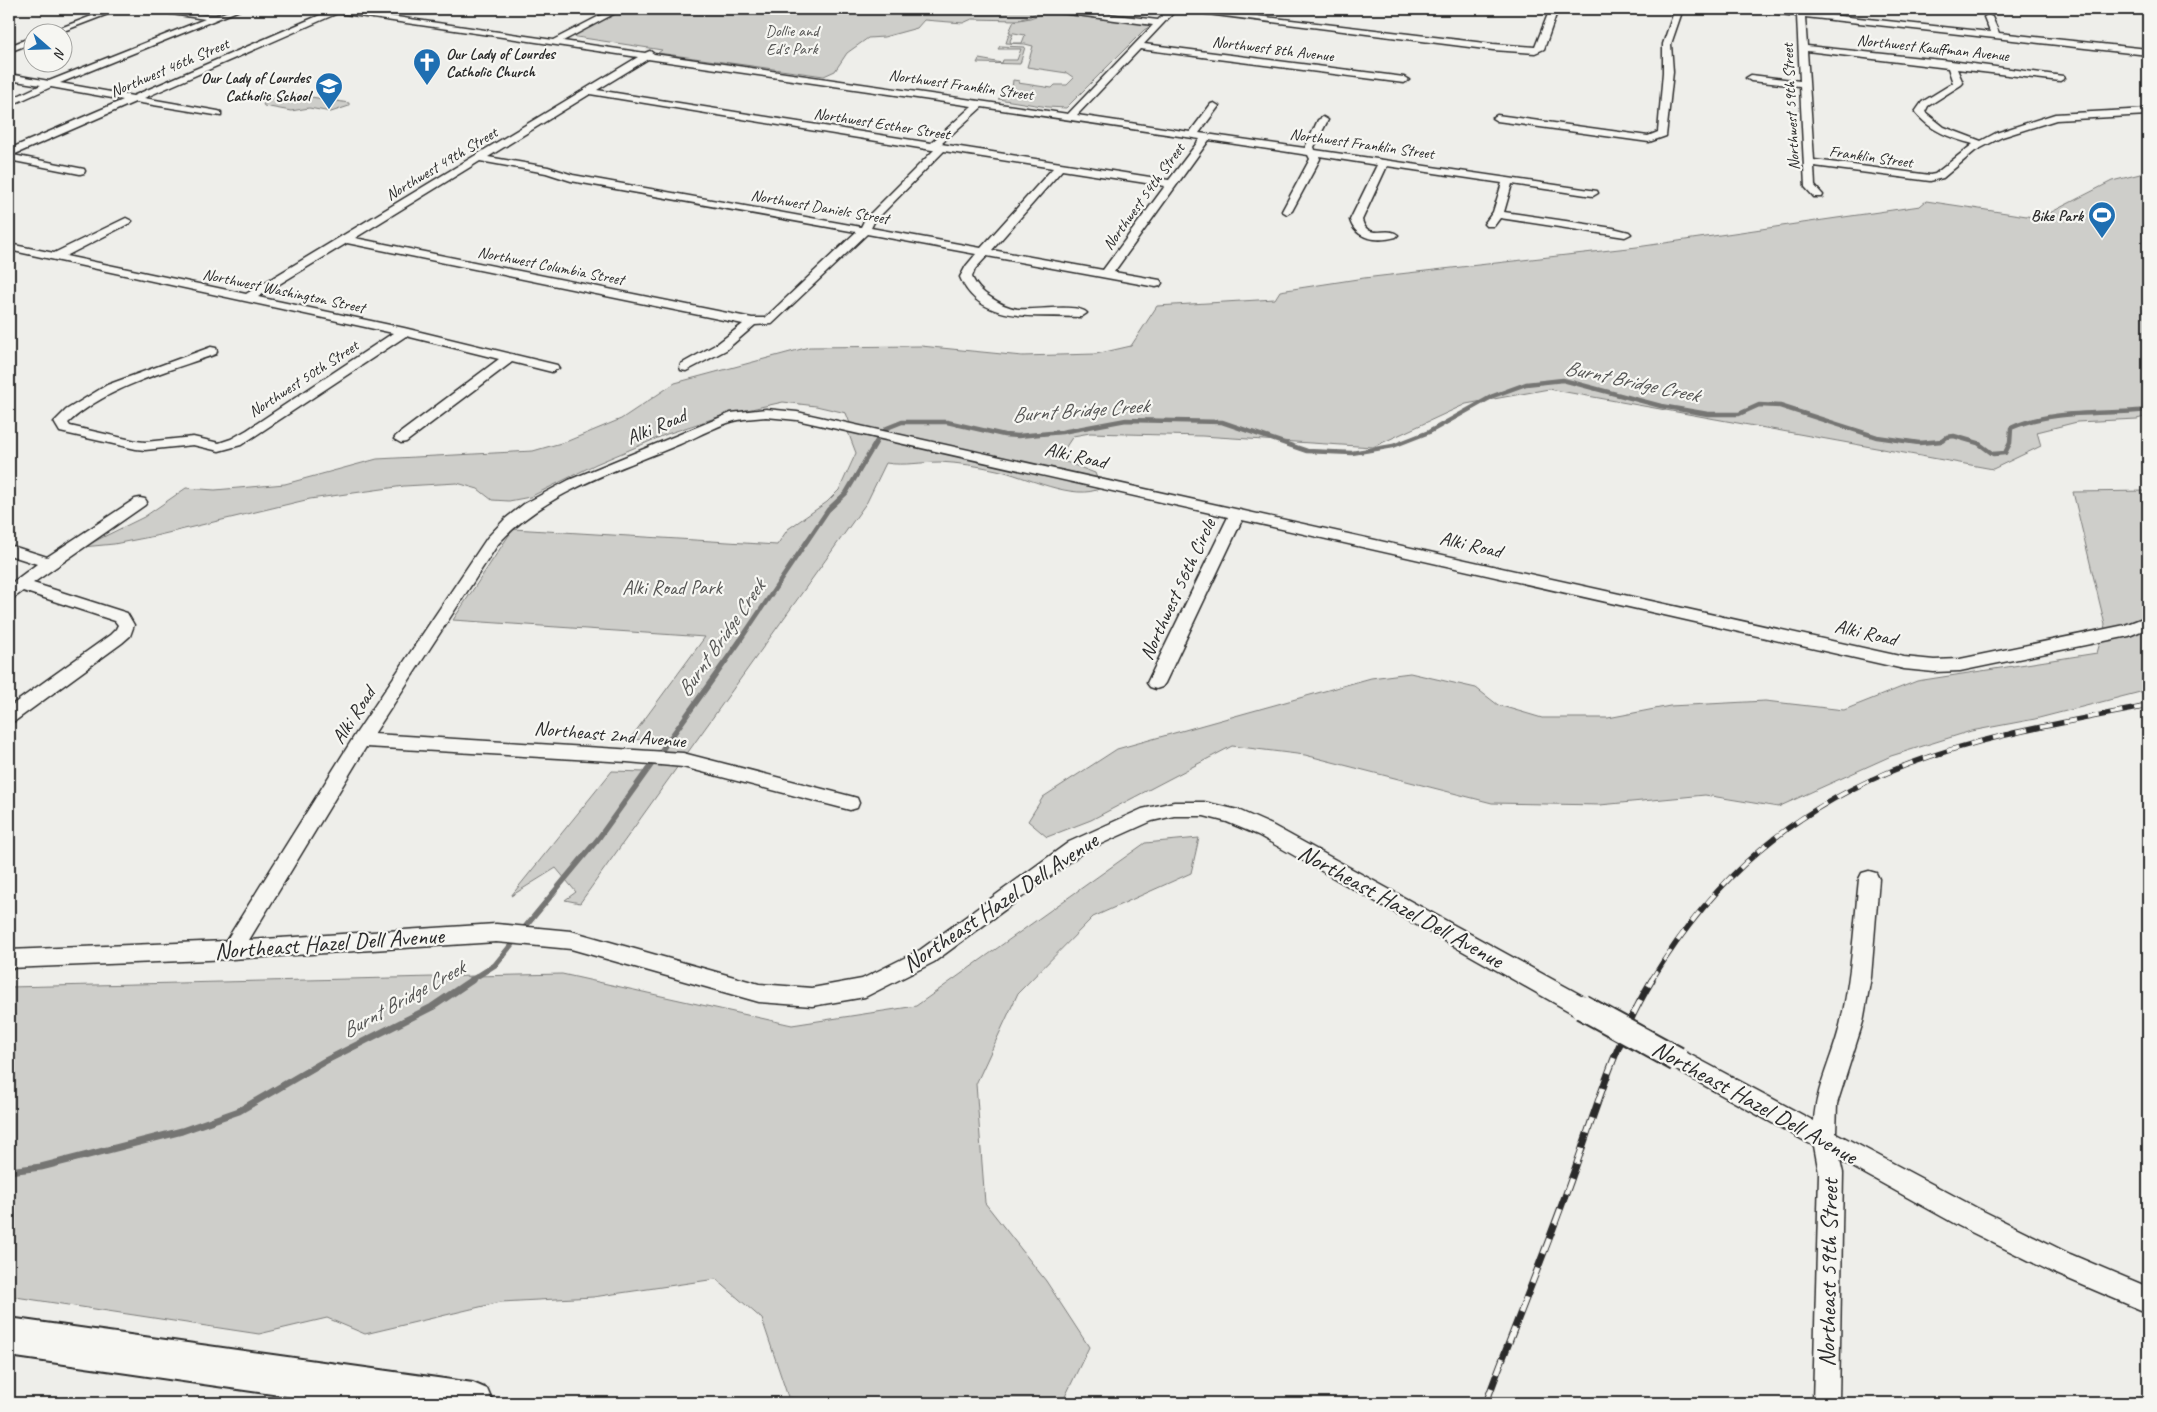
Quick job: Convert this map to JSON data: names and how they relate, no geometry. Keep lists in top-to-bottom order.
{
  "streets": {
    "street": [
      "Northwest Kauffman Avenue",
      "Northwest 8th Avenue",
      "Northwest 46th Street",
      "Northwest Franklin Street",
      "Northwest 59th Street",
      "Northwest Esther Street",
      "Franklin Street",
      "Northwest 49th Street",
      "Northwest 54th Street",
      "Northwest Daniels Street",
      "Northwest Columbia Street",
      "Northwest Washington Street",
      "Northwest 50th Street",
      "Alki Road",
      "Northwest 56th Circle",
      "Northeast 2nd Avenue",
      "Northeast Hazel Dell Avenue",
      "Northeast 59th Street"
    ]
  },
  "crossings": [
    ["Northwest Kauffman Avenue", "Northwest 59th Street"],
    ["Northwest 46th Street", "Northwest Franklin Street"],
    ["Northwest Franklin Street", "Northwest 49th Street"],
    ["Northwest Franklin Street", "Northwest 54th Street"],
    ["Northwest 59th Street", "Franklin Street"],
    ["Northwest Esther Street", "Northwest 49th Street"],
    ["Northwest Esther Street", "Northwest 54th Street"],
    ["Northwest 49th Street", "Northwest Daniels Street"],
    ["Northwest 49th Street", "Northwest Columbia Street"],
    ["Northwest 49th Street", "Northwest Washington Street"],
    ["Northwest 54th Street", "Northwest Daniels Street"],
    ["Northwest Washington Street", "Northwest 50th Street"],
    ["Alki Road", "Northwest 56th Circle"],
    ["Alki Road", "Northeast 2nd Avenue"],
    ["Alki Road", "Northeast Hazel Dell Avenue"],
    ["Northeast Hazel Dell Avenue", "Northeast 59th Street"]
  ],
  "water": ["Burnt Bridge Creek"],
  "parks": ["Dollie and Ed's Park", "Alki Road Park"],
  "places": {
    "church": ["Our Lady of Lourdes Catholic Church"],
    "school or university": ["Our Lady of Lourdes Catholic School"],
    "sports": ["Bike Park"]
  },
  "north": "right"
}
